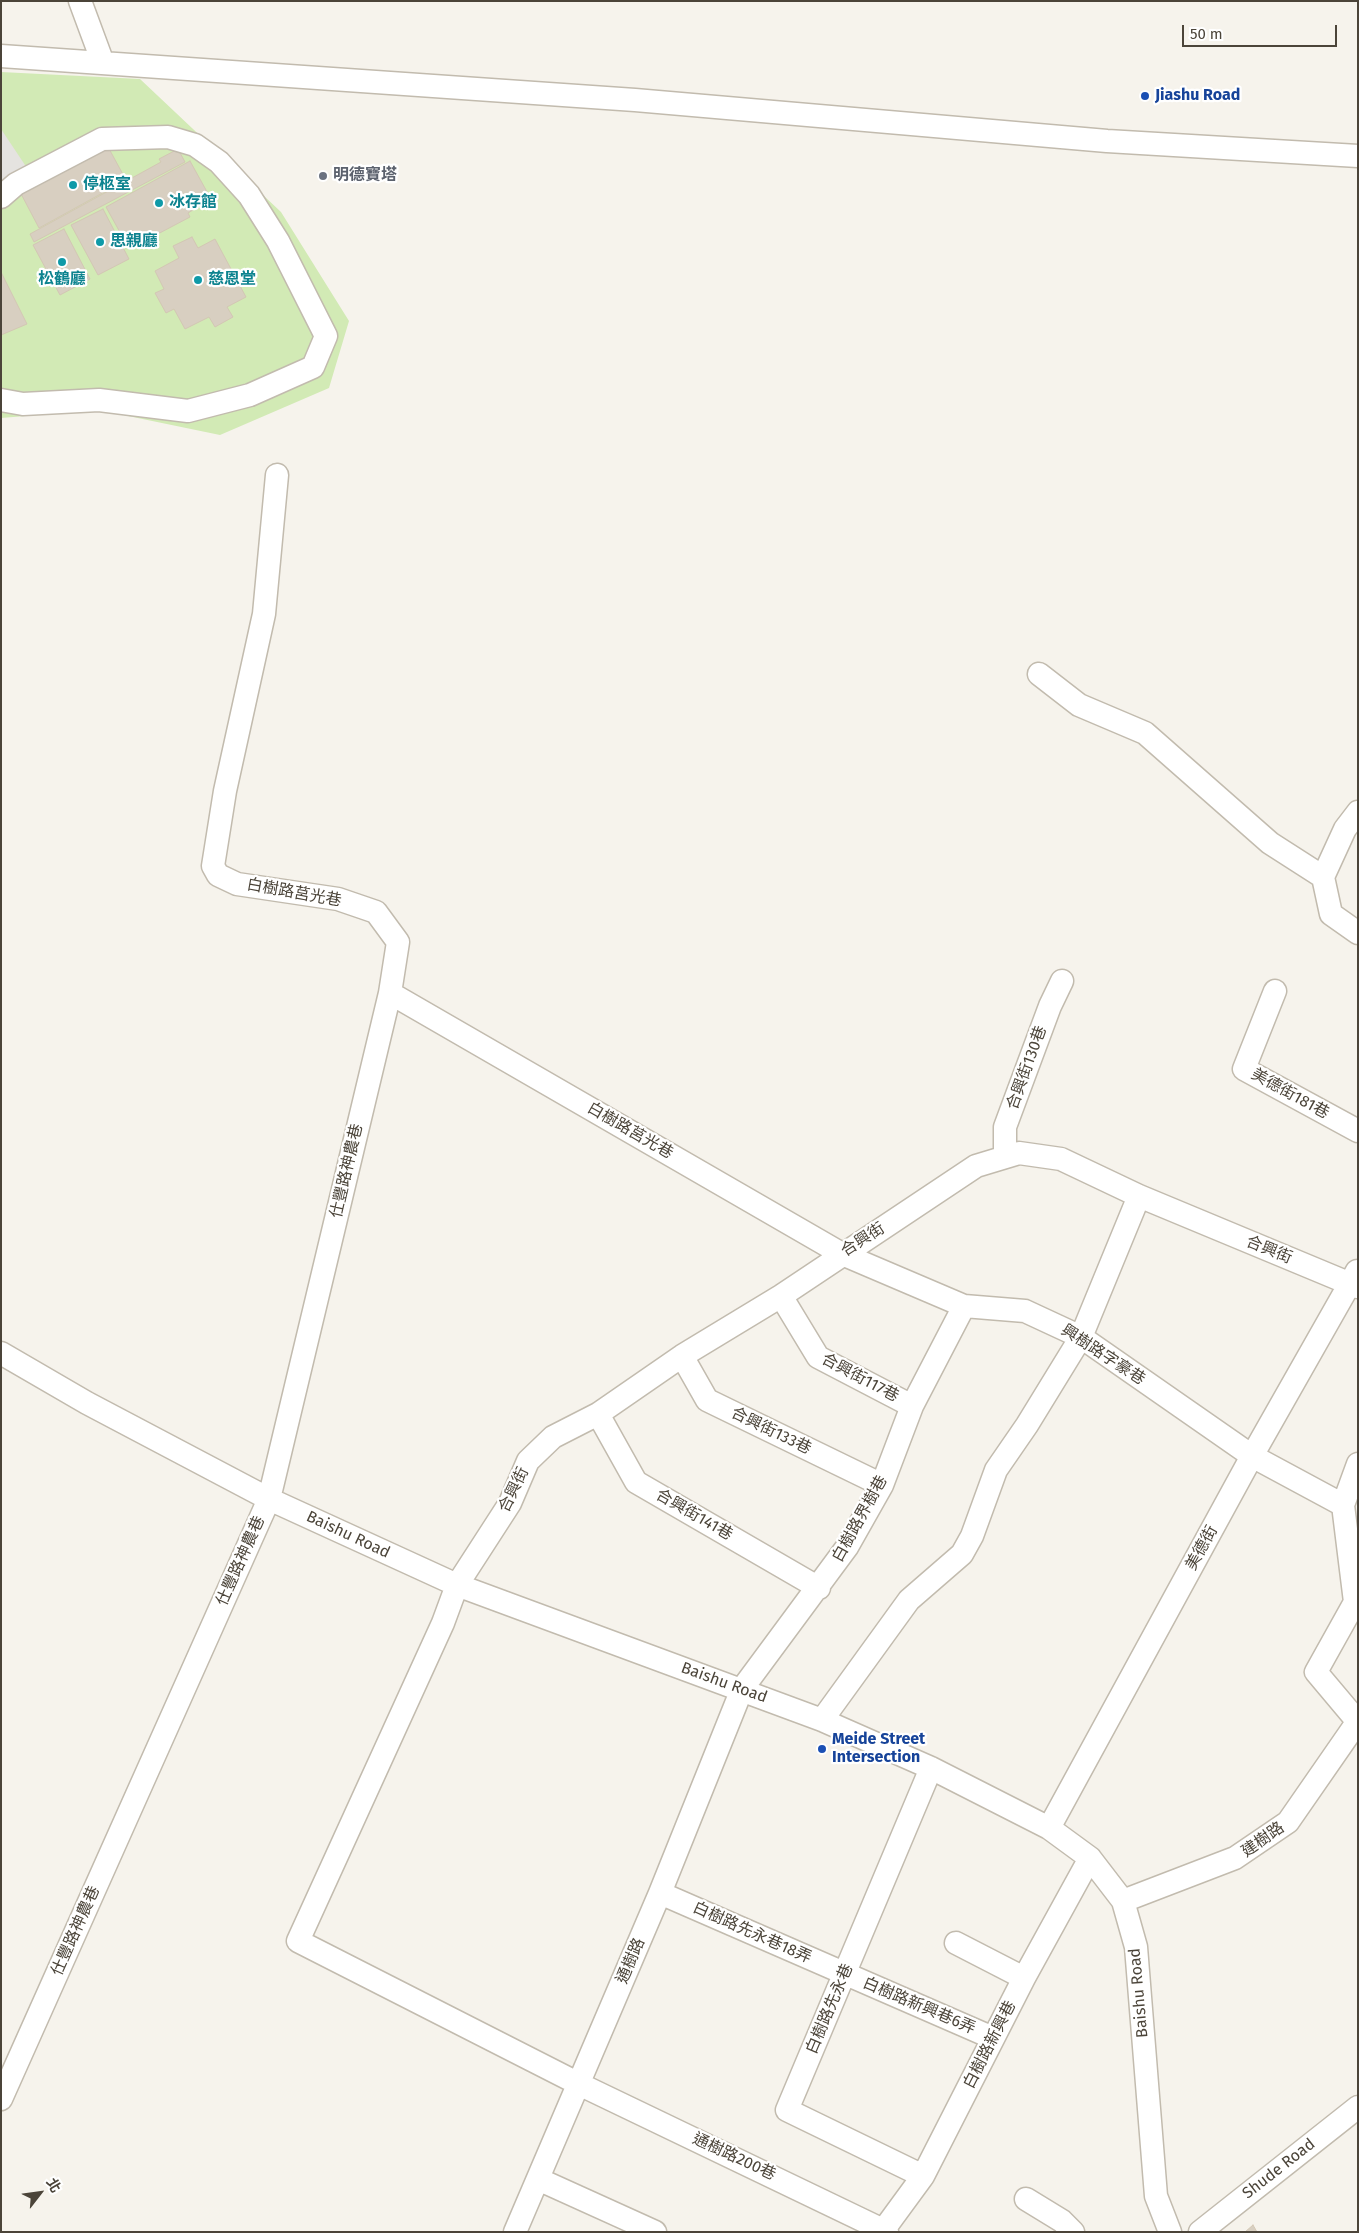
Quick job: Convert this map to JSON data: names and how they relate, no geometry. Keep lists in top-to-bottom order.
{
  "streets": {
    "street": [
      "白樹路莒光巷",
      "合興街130巷",
      "美德街181巷",
      "仕豐路神農巷",
      "合興街",
      "興樹路字豪巷",
      "合興街117巷",
      "合興街133巷",
      "合興街141巷",
      "白樹路界樹巷",
      "Baishu Road",
      "美德街",
      "建樹路",
      "白樹路先永巷18弄",
      "通樹路",
      "白樹路新興巷6弄",
      "白樹路先永巷",
      "白樹路新興巷",
      "通樹路200巷",
      "Shude Road"
    ]
  },
  "crossings": [
    ["白樹路莒光巷", "仕豐路神農巷"],
    ["白樹路莒光巷", "合興街"],
    ["白樹路莒光巷", "興樹路字豪巷"],
    ["合興街130巷", "合興街"],
    ["仕豐路神農巷", "Baishu Road"],
    ["合興街", "興樹路字豪巷"],
    ["合興街", "合興街117巷"],
    ["合興街", "合興街133巷"],
    ["合興街", "合興街141巷"],
    ["合興街", "Baishu Road"],
    ["合興街", "美德街"],
    ["合興街", "通樹路"],
    ["合興街", "通樹路200巷"],
    ["興樹路字豪巷", "白樹路界樹巷"],
    ["興樹路字豪巷", "美德街"],
    ["合興街117巷", "白樹路界樹巷"],
    ["合興街133巷", "白樹路界樹巷"],
    ["合興街141巷", "白樹路界樹巷"],
    ["白樹路界樹巷", "Baishu Road"],
    ["白樹路界樹巷", "通樹路"],
    ["Baishu Road", "美德街"],
    ["Baishu Road", "建樹路"],
    ["Baishu Road", "通樹路"],
    ["Baishu Road", "白樹路先永巷"],
    ["Baishu Road", "白樹路新興巷"],
    ["白樹路先永巷18弄", "通樹路"],
    ["白樹路先永巷18弄", "白樹路新興巷6弄"],
    ["白樹路先永巷18弄", "白樹路先永巷"],
    ["通樹路", "通樹路200巷"],
    ["白樹路新興巷6弄", "白樹路先永巷"],
    ["白樹路新興巷6弄", "白樹路新興巷"],
    ["白樹路先永巷", "白樹路新興巷"],
    ["白樹路新興巷", "通樹路200巷"]
  ],
  "places": [
    "Jiashu Road",
    "明德寶塔",
    "停柩室",
    "冰存館",
    "思親廳",
    "松鶴廳",
    "慈恩堂",
    "Meide Street Intersection"
  ],
  "scale_bar": "50 m",
  "north": "top right"
}
